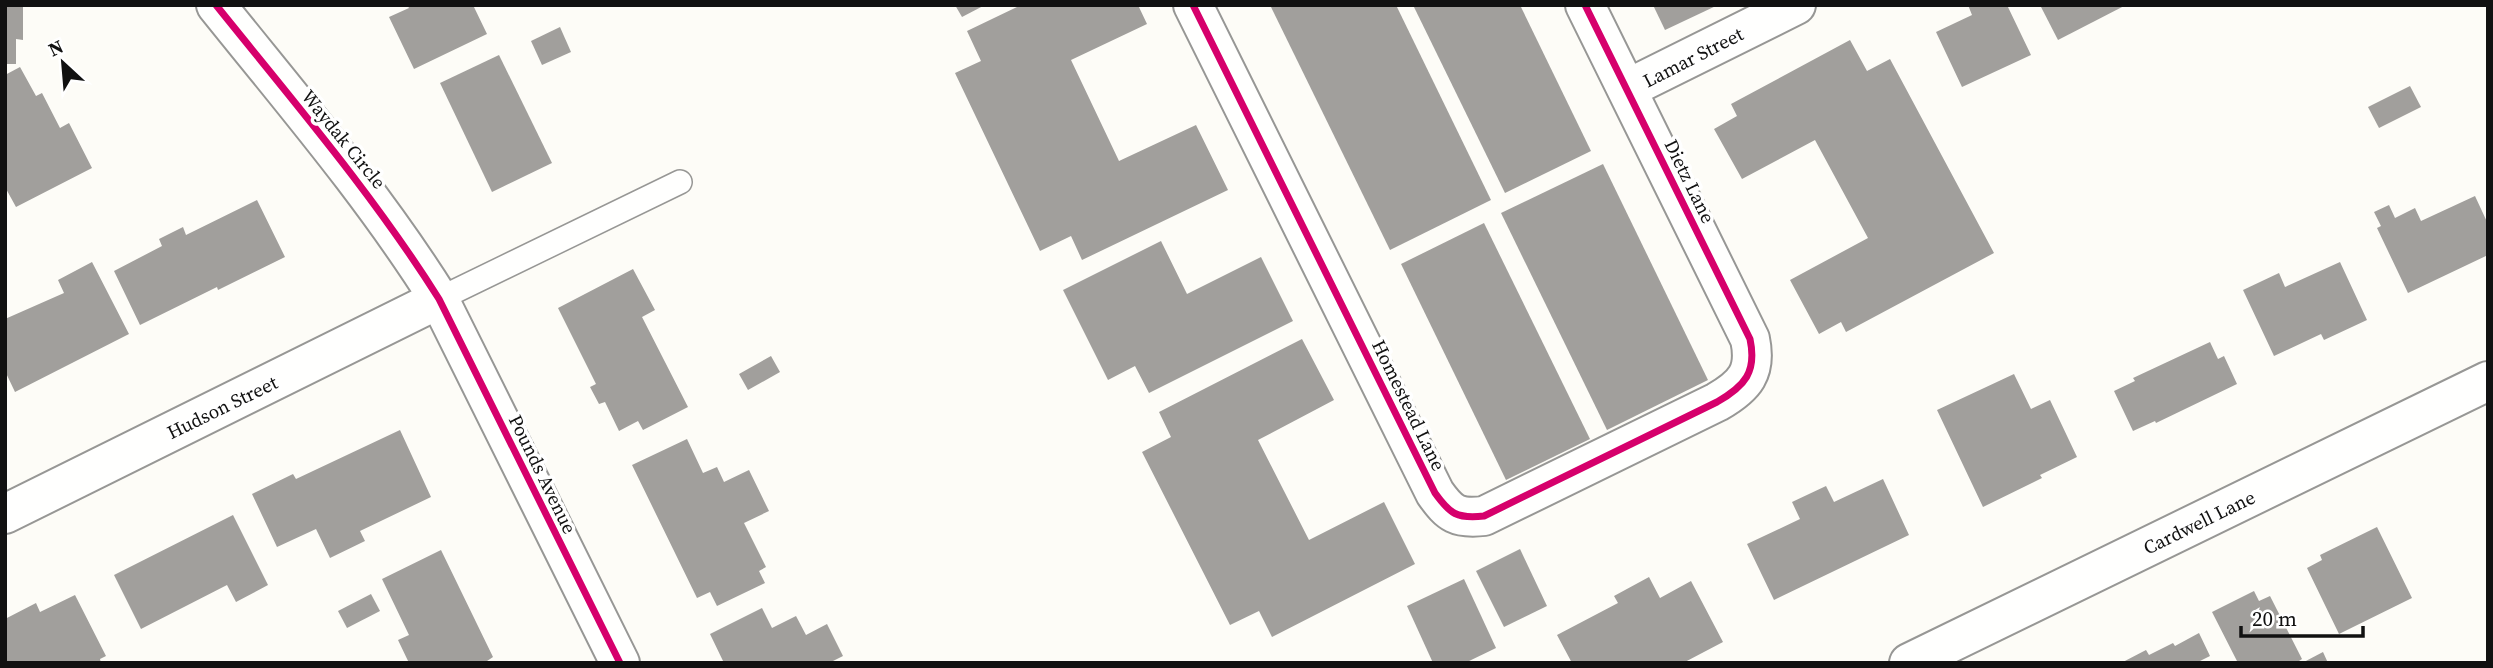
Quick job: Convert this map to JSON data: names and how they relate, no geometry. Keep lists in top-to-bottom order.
{
  "streets": {
    "street": [
      "Lamar Street",
      "Waydak Circle",
      "Dietz Lane",
      "Homestead Lane",
      "Hudson Street",
      "Pounds Avenue",
      "Cardwell Lane"
    ]
  },
  "crossings": [
    ["Lamar Street", "Dietz Lane"],
    ["Waydak Circle", "Hudson Street"],
    ["Waydak Circle", "Pounds Avenue"],
    ["Dietz Lane", "Homestead Lane"],
    ["Hudson Street", "Pounds Avenue"]
  ],
  "scale_bar": "20 m",
  "north": "top left"
}
